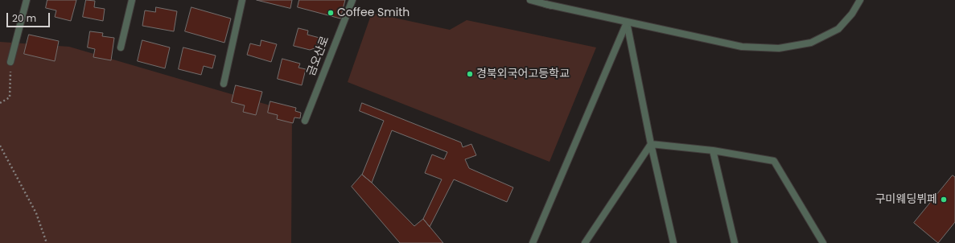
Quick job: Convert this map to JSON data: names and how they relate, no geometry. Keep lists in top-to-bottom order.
{
  "streets": {
    "street": ["금오산로"]
  },
  "places": ["Coffee Smith", "경북외국어고등학교", "구미웨딩뷔페"],
  "scale_bar": "20 m"
}
